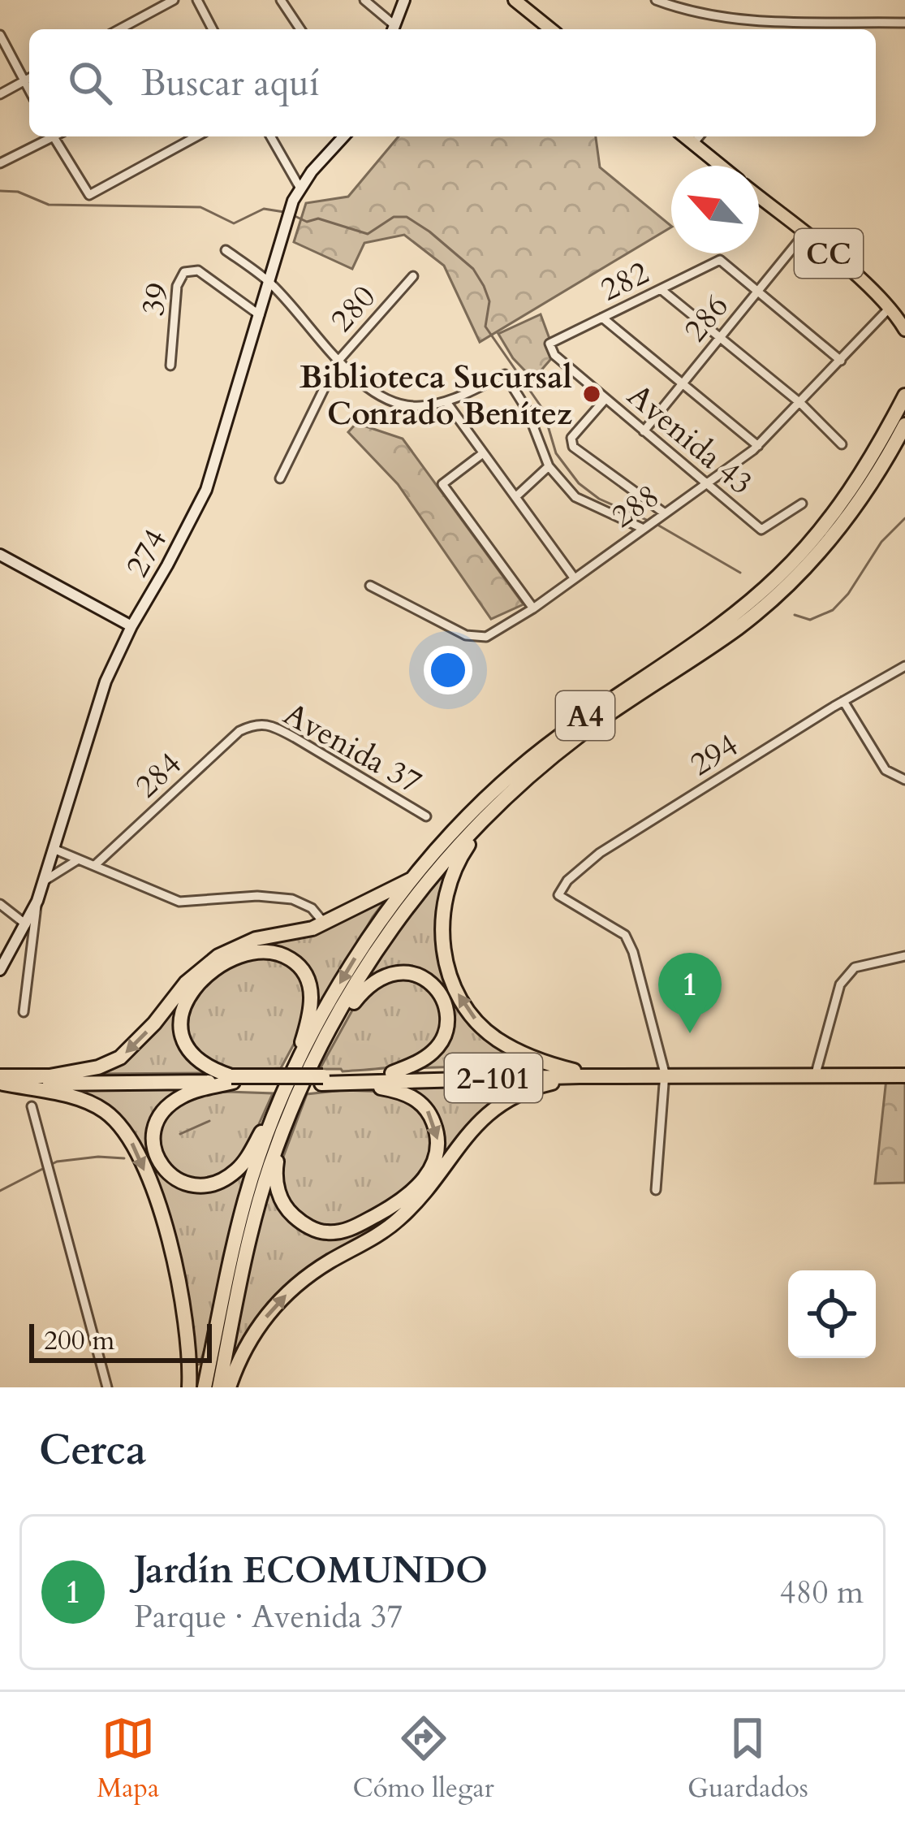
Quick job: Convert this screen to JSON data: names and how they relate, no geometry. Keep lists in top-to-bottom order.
{
  "streets": {
    "highway": ["A4", "2-101"],
    "main road": ["CC"],
    "street": [
      "282",
      "39",
      "280",
      "286",
      "Avenida 43",
      "288",
      "274",
      "Avenida 37",
      "294",
      "284"
    ]
  },
  "crossings": [
    ["CC", "286"],
    ["CC", "288"],
    ["282", "286"],
    ["282", "Avenida 43"],
    ["39", "274"],
    ["286", "Avenida 43"],
    ["Avenida 43", "288"],
    ["Avenida 37", "284"],
    ["294", "2-101"]
  ],
  "places": ["Biblioteca Sucursal Conrado Benítez"],
  "scale_bar": "200 m",
  "north": "top left",
  "page": {
    "search": "Buscar aquí",
    "pins": "1",
    "scale": "200 m",
    "heading": "Cerca",
    "list": [
      {
        "mark": "1",
        "name": "Jardín ECOMUNDO",
        "note": "Parque · Avenida 37",
        "value": "480 m"
      }
    ],
    "nav": ["Mapa", "Cómo llegar", "Guardados"]
  }
}
